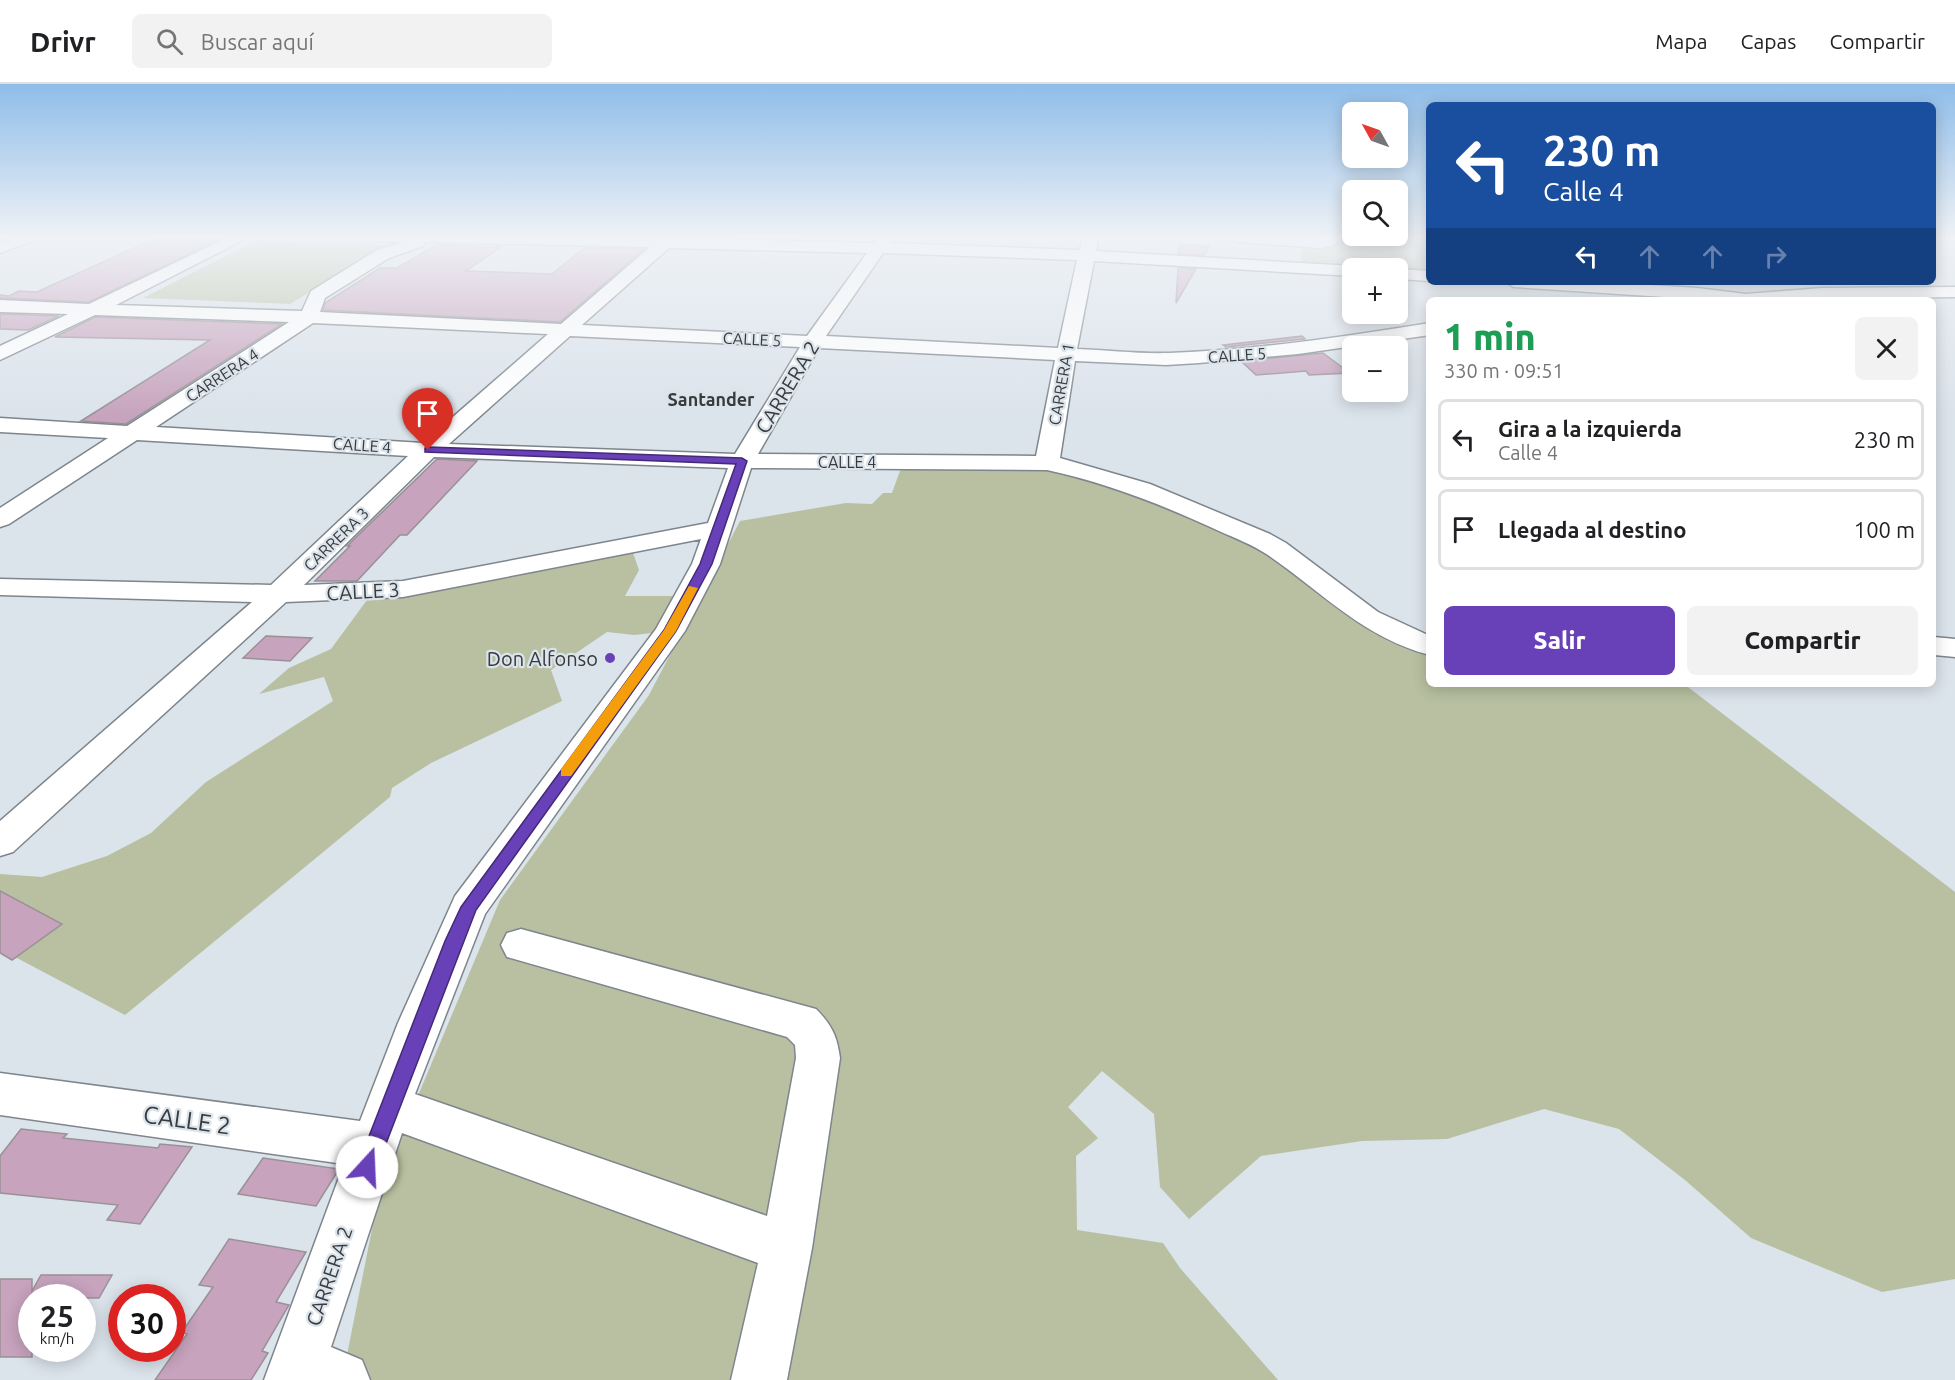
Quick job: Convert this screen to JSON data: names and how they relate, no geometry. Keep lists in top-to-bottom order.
{
  "streets": {
    "street": [
      "CALLE 5",
      "CARRERA 4",
      "CARRERA 1",
      "CARRERA 2",
      "CALLE 4",
      "CARRERA 3",
      "CALLE 3",
      "CALLE 2"
    ]
  },
  "crossings": [
    ["CALLE 5", "CARRERA 4"],
    ["CALLE 5", "CARRERA 1"],
    ["CALLE 5", "CARRERA 2"],
    ["CALLE 5", "CARRERA 3"],
    ["CARRERA 4", "CALLE 4"],
    ["CARRERA 1", "CALLE 4"],
    ["CARRERA 2", "CALLE 4"],
    ["CARRERA 2", "CALLE 3"],
    ["CARRERA 2", "CALLE 2"],
    ["CALLE 4", "CARRERA 3"],
    ["CARRERA 3", "CALLE 3"]
  ],
  "districts": ["Santander"],
  "places": ["Don Alfonso"],
  "north": "top left",
  "page": {
    "header": "Drivr",
    "search": "Buscar aquí",
    "nav": ["Mapa", "Capas", "Compartir"],
    "map_buttons": ["+", "−"],
    "turn": ["230 m", "Calle 4"],
    "heading": ["1 min", "330 m · 09:51"],
    "list": [
      {
        "name": "Gira a la izquierda",
        "note": "Calle 4",
        "value": "230 m"
      },
      {
        "name": "Llegada al destino",
        "value": "100 m"
      }
    ],
    "buttons": ["Salir", "Compartir"],
    "speed": "25 km/h",
    "limit": "30"
  }
}
